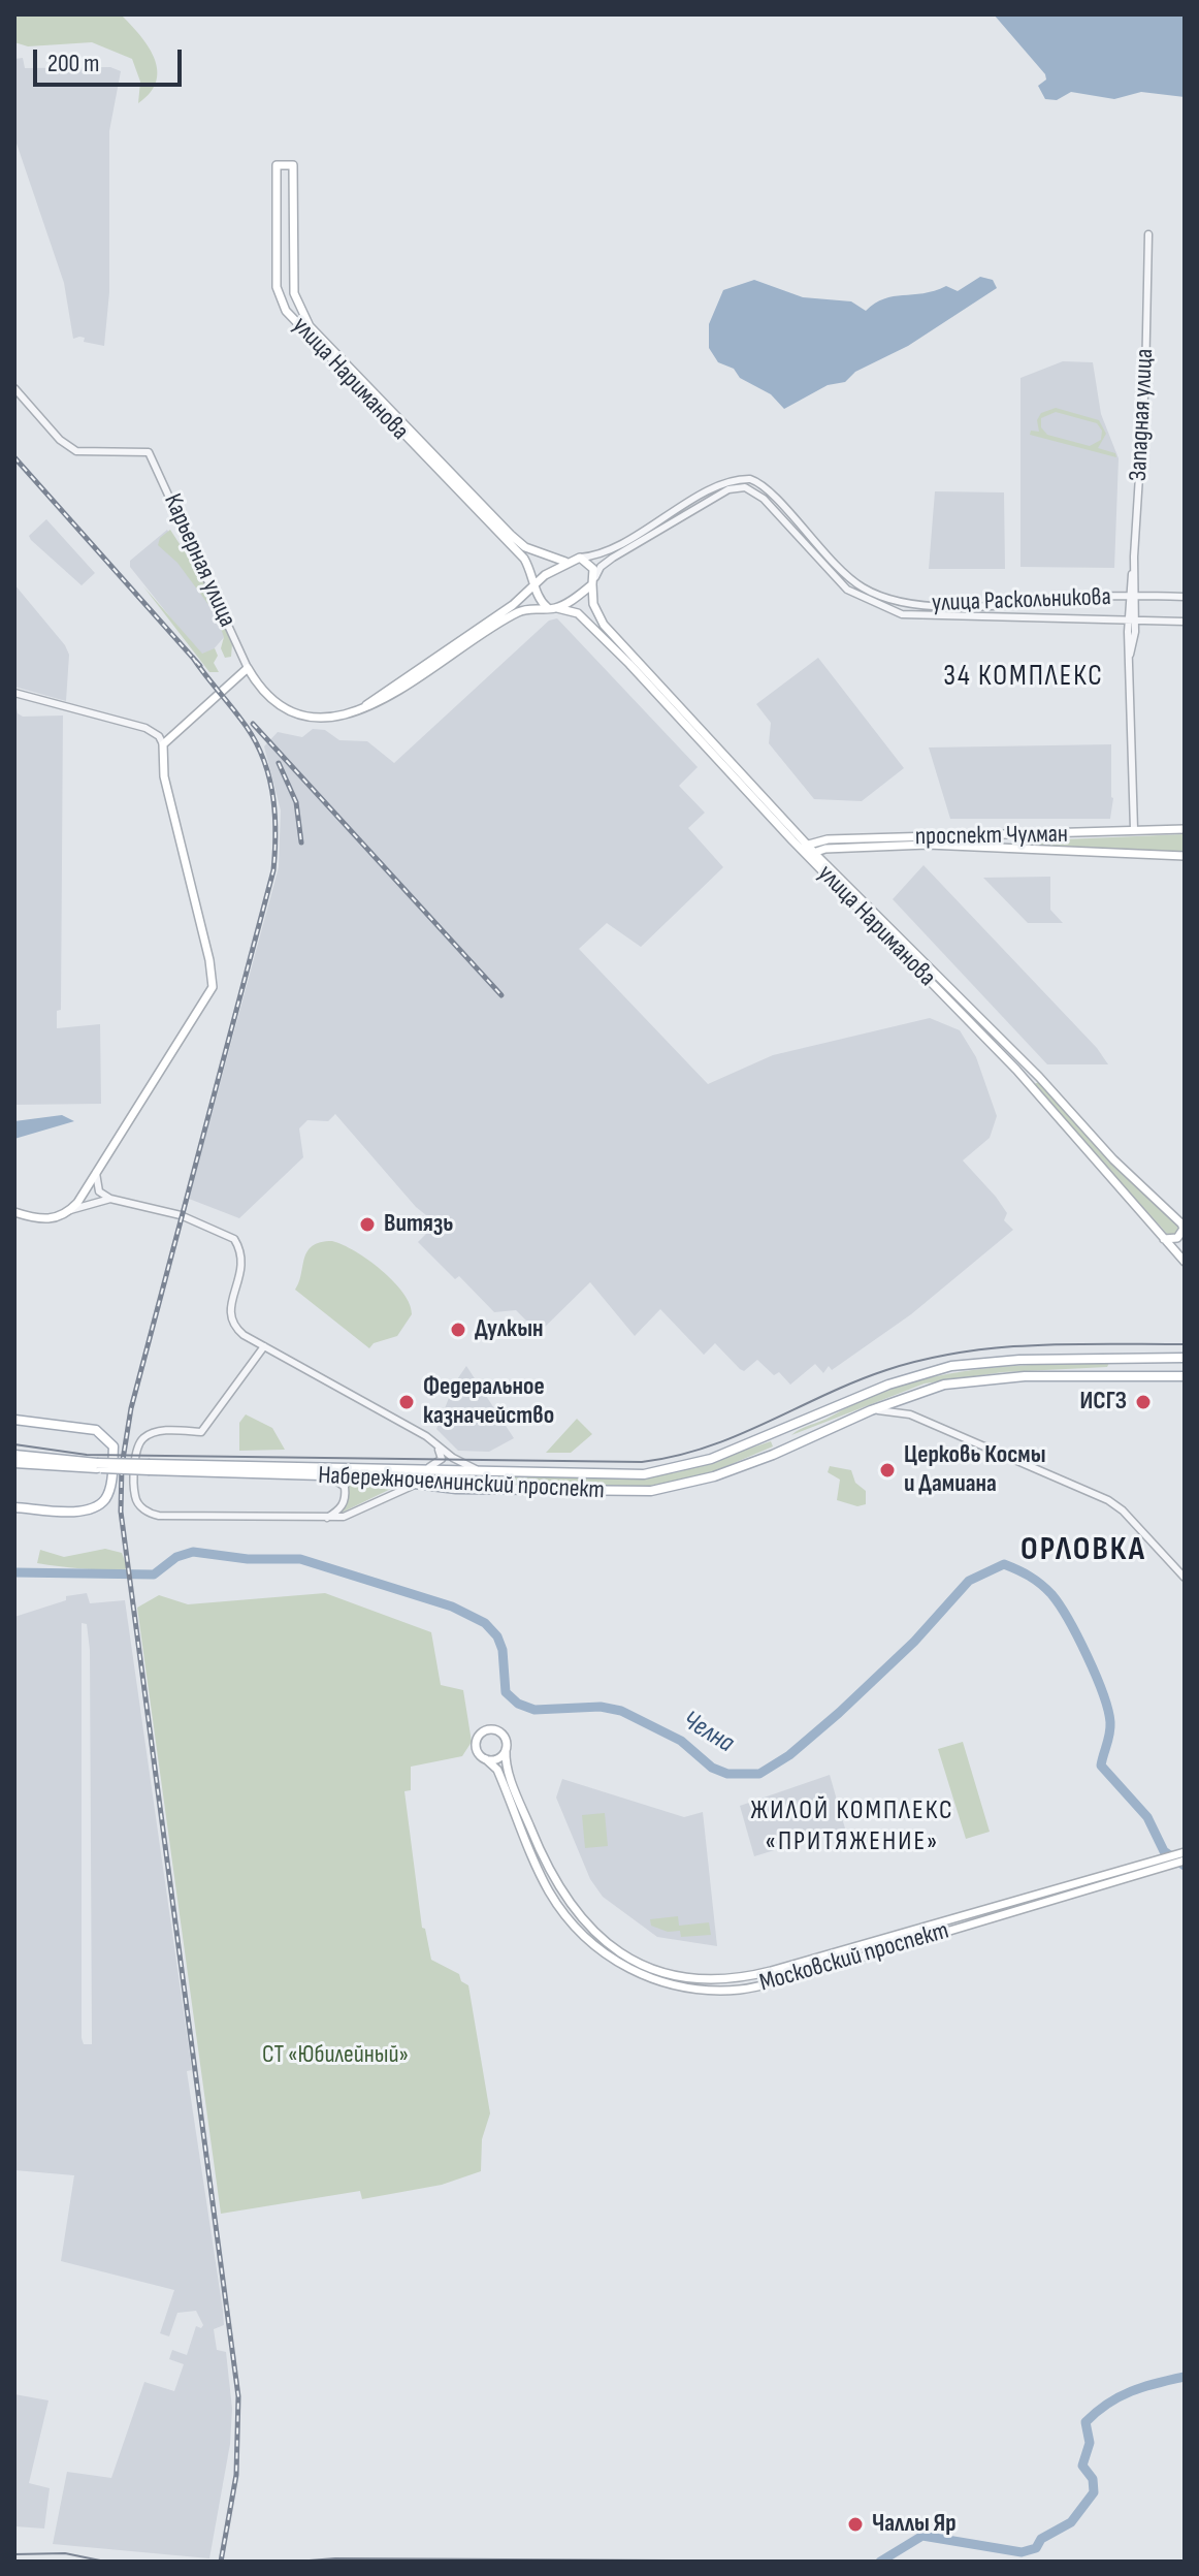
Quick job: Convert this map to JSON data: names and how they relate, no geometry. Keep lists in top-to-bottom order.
{
  "streets": {
    "main road": [
      "улица Нариманова",
      "проспект Чулман",
      "Набережночелнинский проспект",
      "Московский проспект"
    ],
    "street": ["Западная улица", "Карьерная улица", "улица Раскольникова"]
  },
  "crossings": [
    ["улица Нариманова", "улица Раскольникова"],
    ["улица Нариманова", "проспект Чулман"],
    ["Западная улица", "улица Раскольникова"],
    ["Западная улица", "проспект Чулман"]
  ],
  "districts": ["34 КОМПЛЕКС", "ОРЛОВКА", "ЖИЛОЙ КОМПЛЕКС «ПРИТЯЖЕНИЕ»"],
  "water": ["Челна"],
  "parks": ["СТ «Юбилейный»"],
  "places": [
    "Витязь",
    "Дулкын",
    "Федеральное казначейство",
    "ИСГЗ",
    "Церковь Космы и Дамиана",
    "Чаллы Яр"
  ],
  "scale_bar": "200 m"
}
